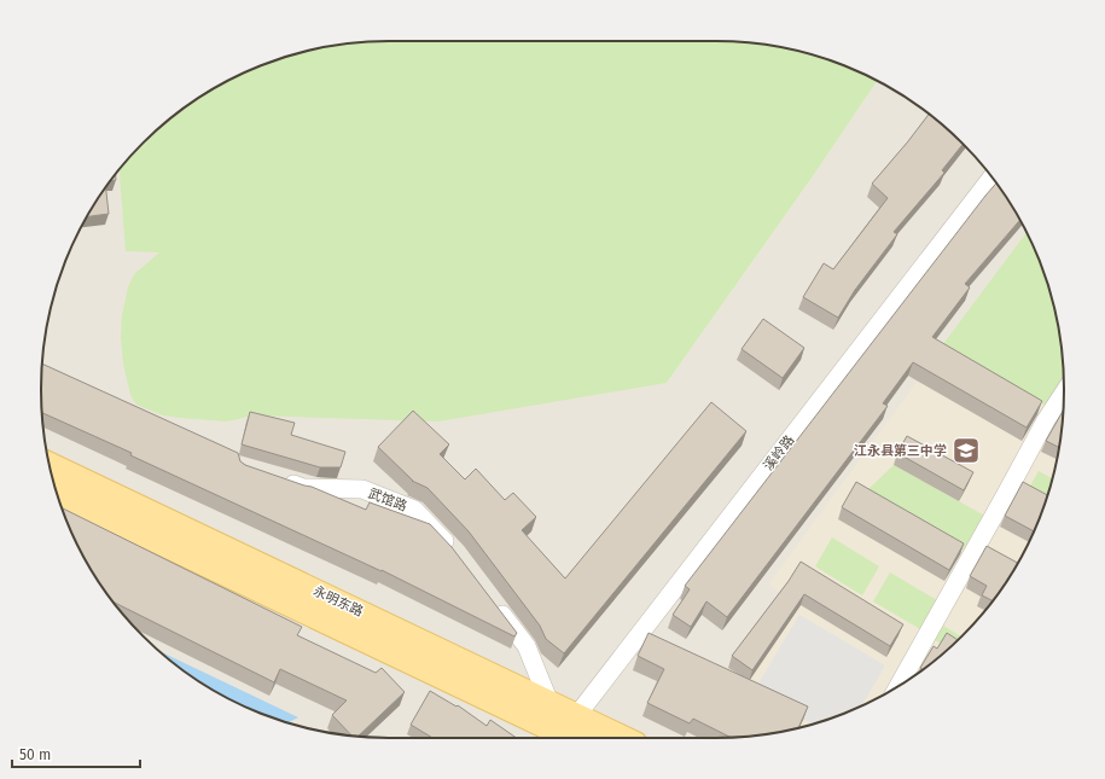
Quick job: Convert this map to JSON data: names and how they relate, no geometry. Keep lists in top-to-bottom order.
{
  "streets": {
    "main road": ["永明东路"],
    "street": ["溪岭路", "武馆路"]
  },
  "crossings": [
    ["溪岭路", "永明东路"]
  ],
  "places": {
    "school or university": ["江永县第三中学"]
  },
  "scale_bar": "50 m"
}
